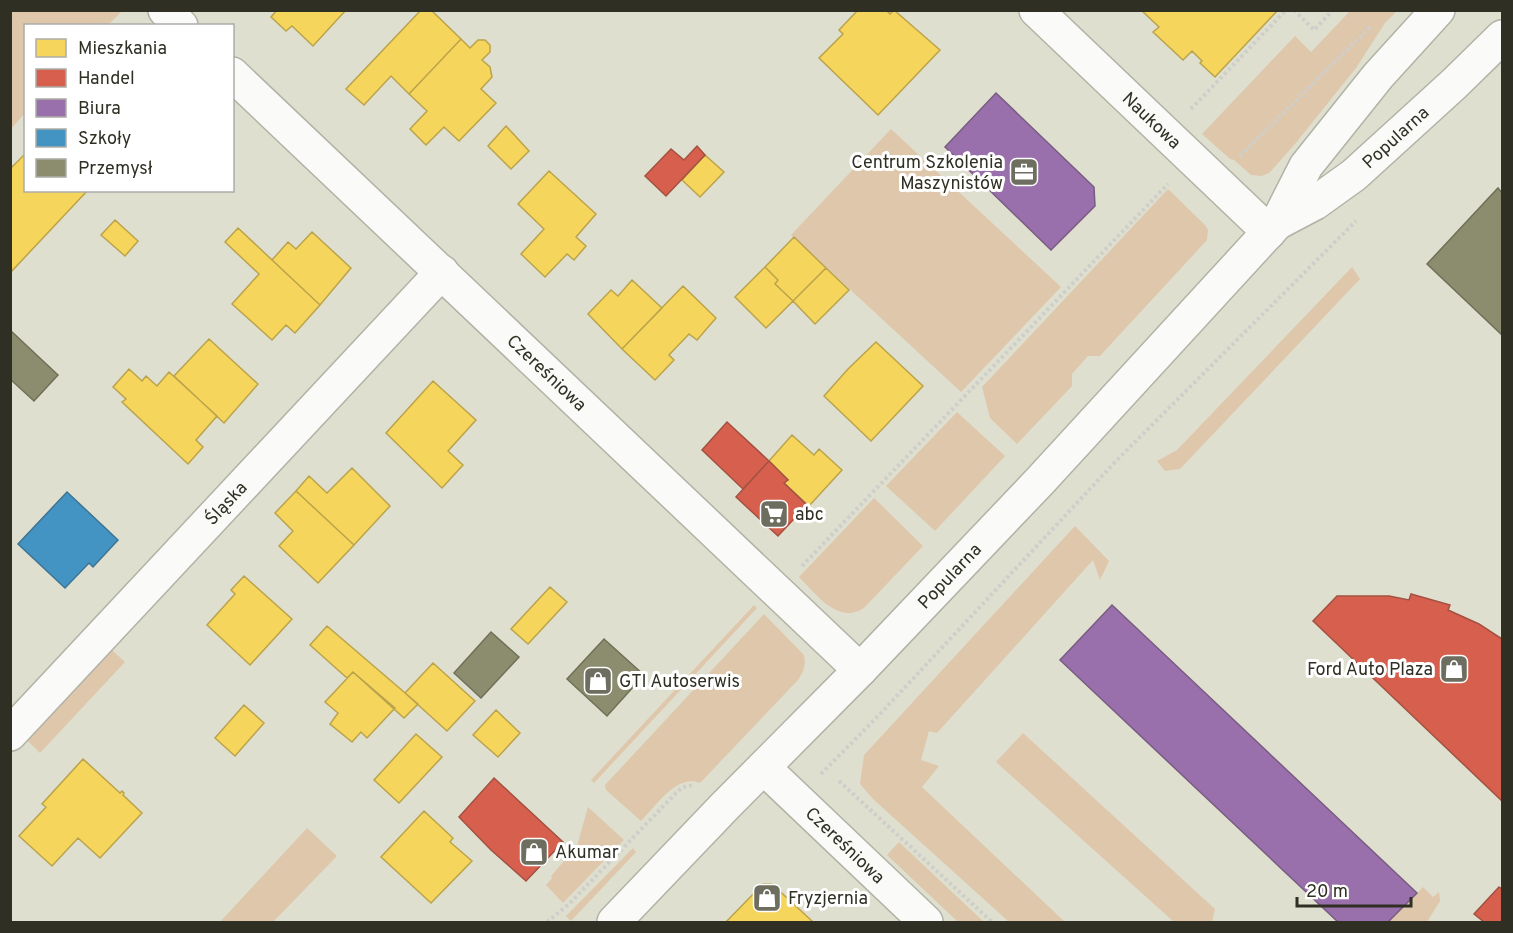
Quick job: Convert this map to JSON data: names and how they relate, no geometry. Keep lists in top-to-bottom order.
{
  "streets": {
    "street": [
      "Naukowa",
      "Popularna",
      "Czereśniowa",
      "Śląska"
    ]
  },
  "crossings": [
    ["Naukowa", "Popularna"],
    ["Popularna", "Czereśniowa"],
    ["Czereśniowa", "Śląska"]
  ],
  "places": {
    "office": ["Centrum Szkolenia Maszynistów"],
    "supermarket": ["abc"],
    "shop": [
      "Ford Auto Plaza",
      "GTI Autoserwis",
      "Akumar",
      "Fryzjernia"
    ]
  },
  "legend": [
    "Mieszkania",
    "Handel",
    "Biura",
    "Szkoły",
    "Przemysł"
  ],
  "scale_bar": "20 m"
}
